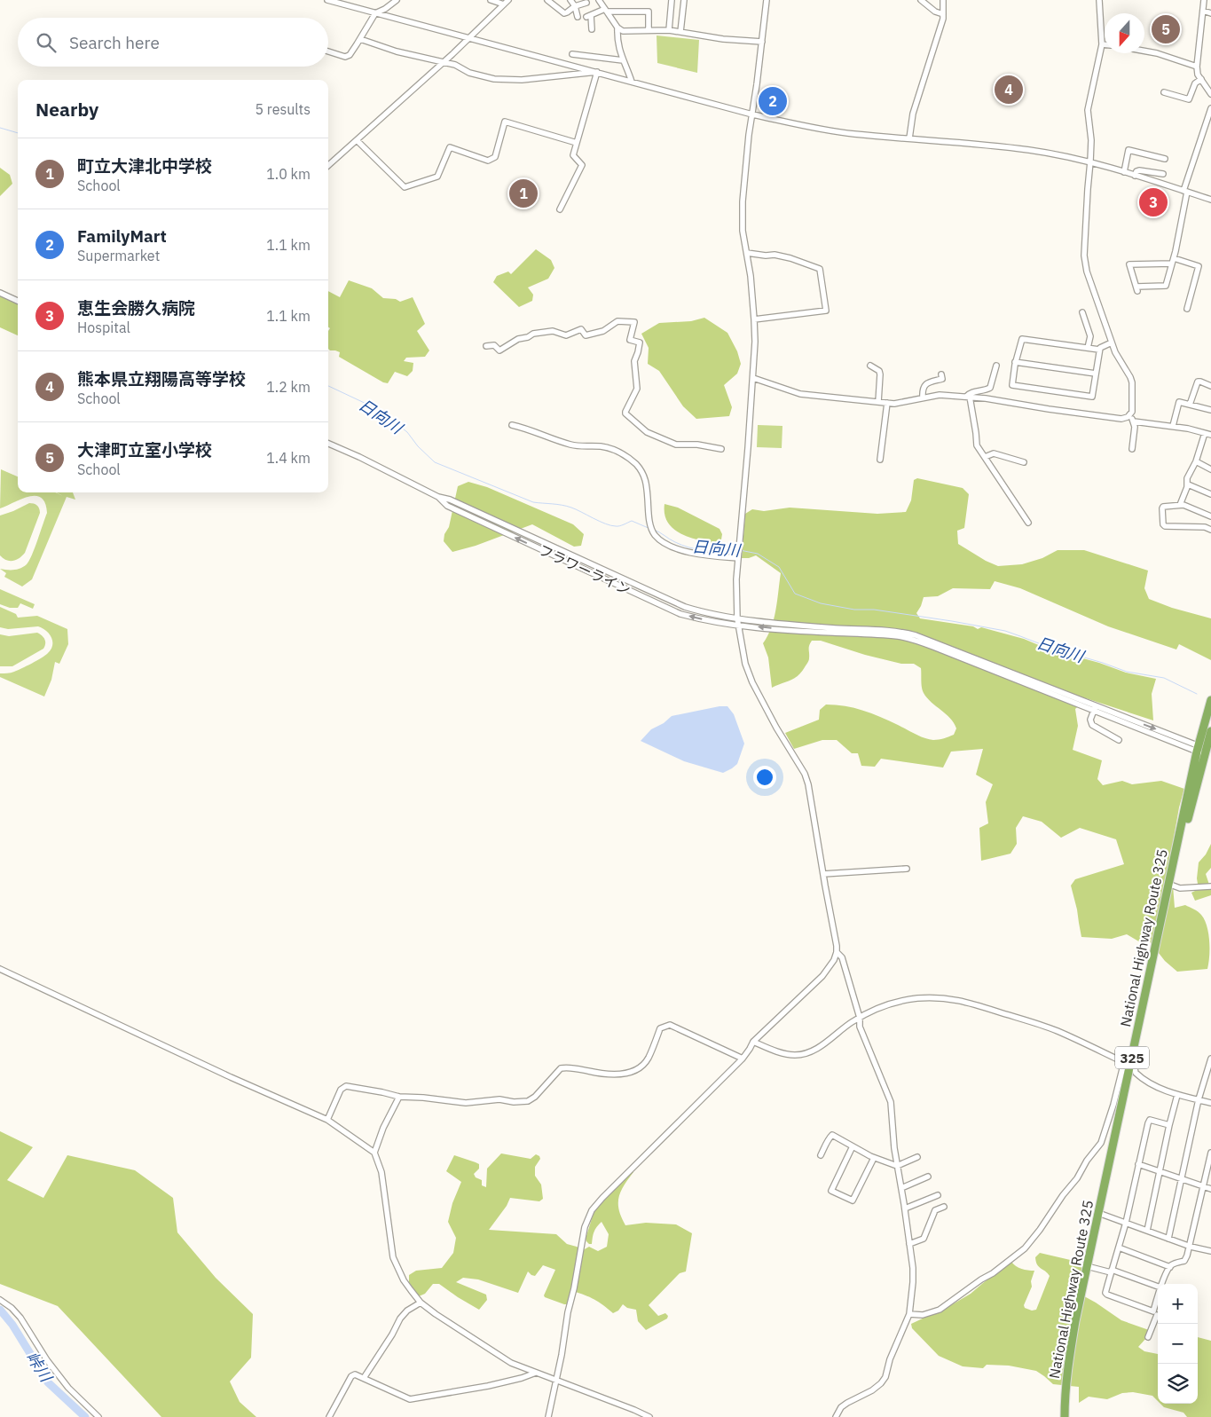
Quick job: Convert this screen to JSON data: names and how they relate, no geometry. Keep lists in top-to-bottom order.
{
  "streets": {
    "highway": ["National Highway Route 325", "325"],
    "street": ["フラワーライン"]
  },
  "water": ["日向川", "峠川"],
  "north": "bottom",
  "page": {
    "pins": [
      "5",
      "4",
      "2",
      "1",
      "3"
    ],
    "search": "Search here",
    "heading": ["Nearby", "5 results"],
    "list": [
      {
        "mark": "1",
        "name": "町立大津北中学校",
        "note": "School",
        "value": "1.0 km"
      },
      {
        "mark": "2",
        "name": "FamilyMart",
        "note": "Supermarket",
        "value": "1.1 km"
      },
      {
        "mark": "3",
        "name": "恵生会勝久病院",
        "note": "Hospital",
        "value": "1.1 km"
      },
      {
        "mark": "4",
        "name": "熊本県立翔陽高等学校",
        "note": "School",
        "value": "1.2 km"
      },
      {
        "mark": "5",
        "name": "大津町立室小学校",
        "note": "School",
        "value": "1.4 km"
      }
    ],
    "map_buttons": ["+", "−"]
  }
}
